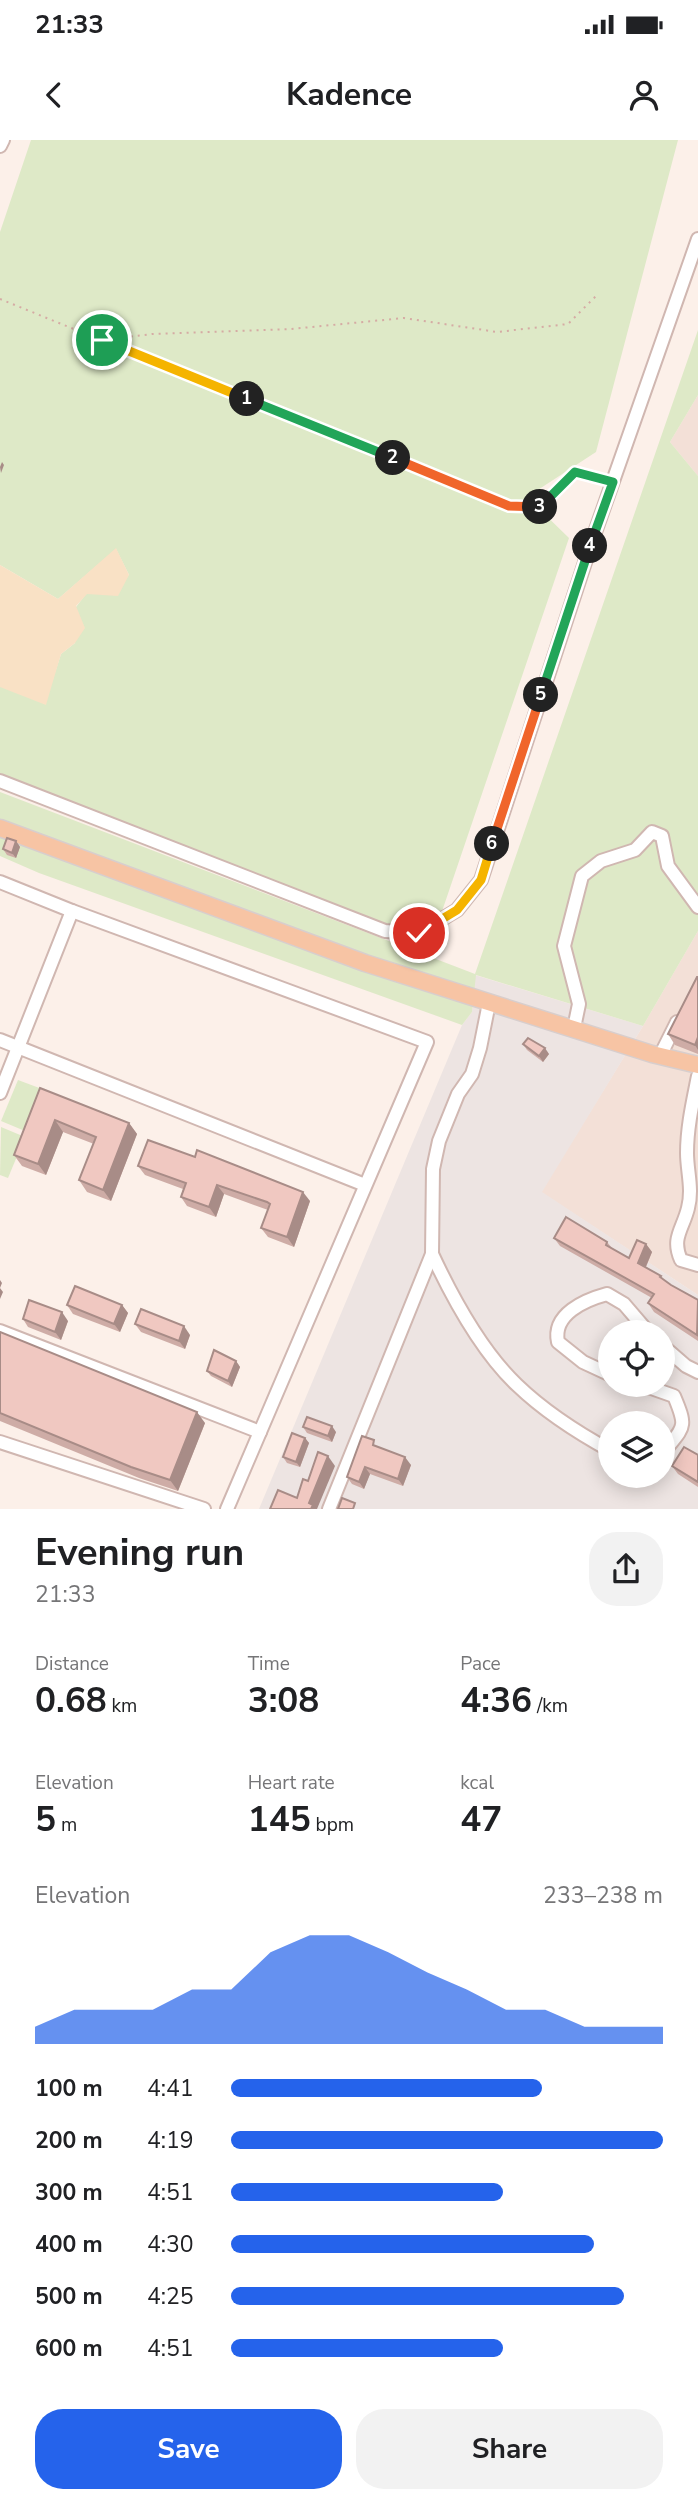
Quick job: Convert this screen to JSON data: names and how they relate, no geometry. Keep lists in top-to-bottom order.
{
  "page": {
    "status": "21:33",
    "header": "Kadence",
    "pins": [
      "1",
      "2",
      "3",
      "4",
      "5",
      "6"
    ],
    "heading": ["Evening run", "21:33"],
    "stats": [
      ["Distance", "0.68 km"],
      ["Time", "3:08"],
      ["Pace", "4:36 /km"],
      ["Elevation", "5 m"],
      ["Heart rate", "145 bpm"],
      ["kcal", "47"]
    ],
    "chart": ["Elevation", "233–238 m"],
    "list": [
      {
        "name": "100 m",
        "note": "4:41"
      },
      {
        "name": "200 m",
        "note": "4:19"
      },
      {
        "name": "300 m",
        "note": "4:51"
      },
      {
        "name": "400 m",
        "note": "4:30"
      },
      {
        "name": "500 m",
        "note": "4:25"
      },
      {
        "name": "600 m",
        "note": "4:51"
      }
    ],
    "buttons": ["Save", "Share"]
  }
}
